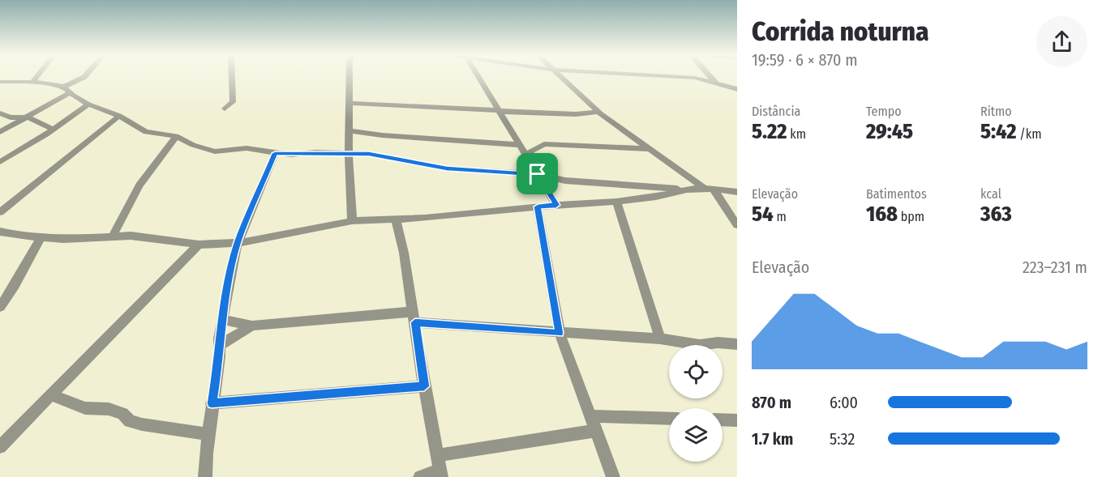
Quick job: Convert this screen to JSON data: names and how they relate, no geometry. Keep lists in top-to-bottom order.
{
  "page": {
    "heading": ["Corrida noturna", "19:59 · 6 × 870 m"],
    "stats": [
      ["Distância", "5.22 km"],
      ["Tempo", "29:45"],
      ["Ritmo", "5:42 /km"],
      ["Elevação", "54 m"],
      ["Batimentos", "168 bpm"],
      ["kcal", "363"]
    ],
    "chart": ["Elevação", "223–231 m"],
    "list": [
      {
        "name": "870 m",
        "note": "6:00"
      },
      {
        "name": "1.7 km",
        "note": "5:32"
      }
    ]
  }
}
